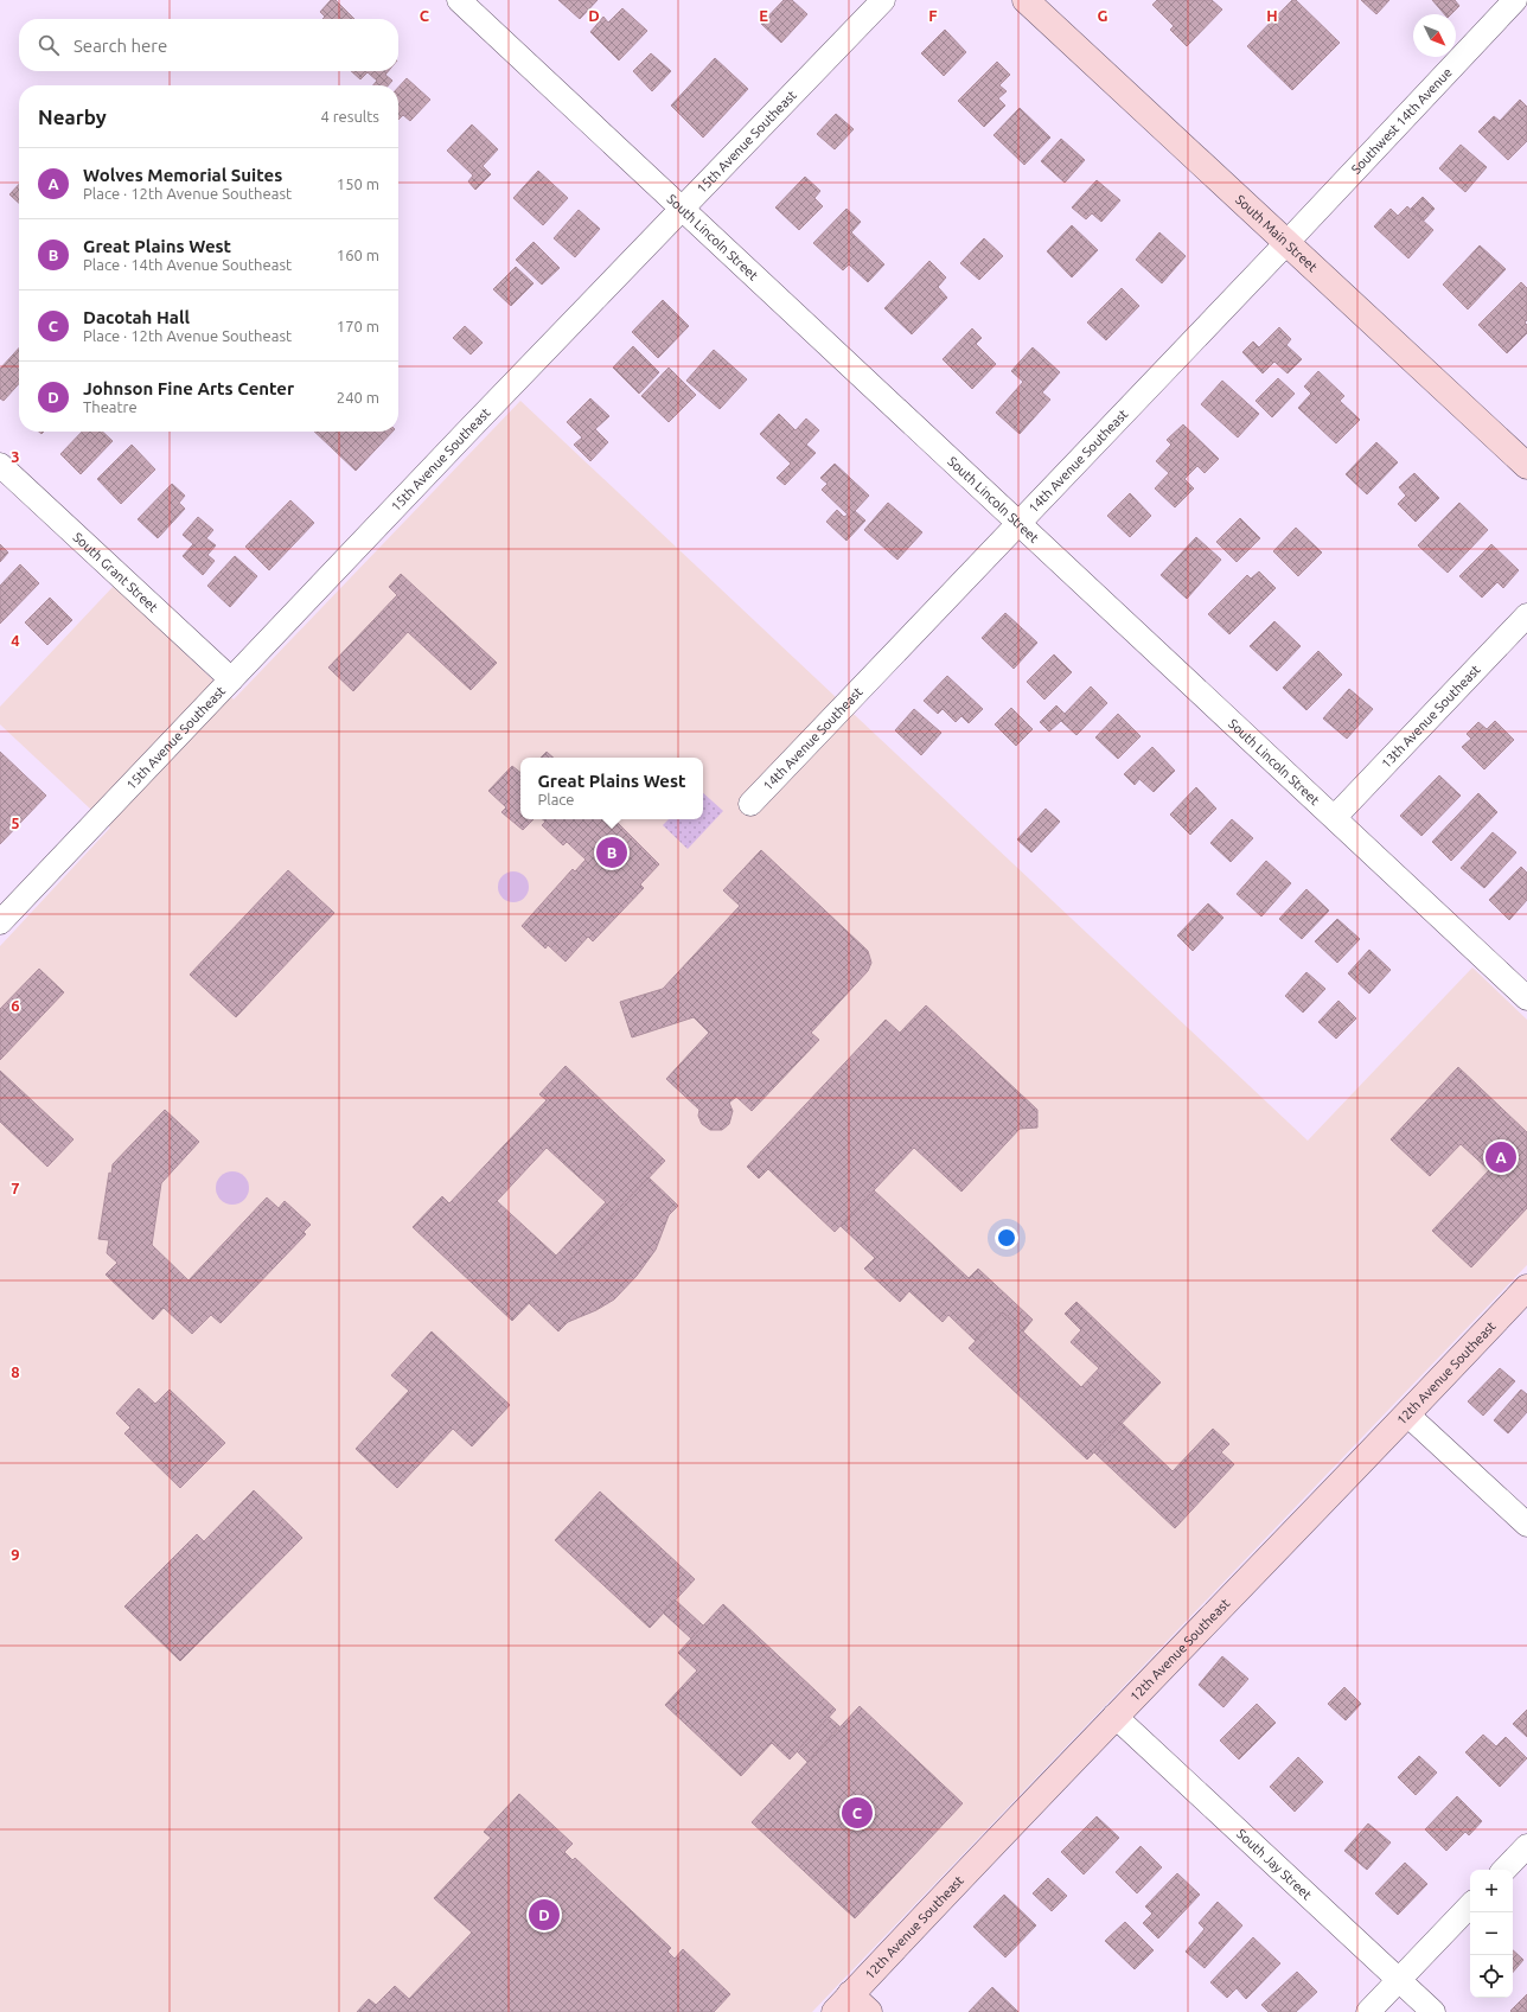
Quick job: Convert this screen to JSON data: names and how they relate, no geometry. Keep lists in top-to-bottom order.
{
  "streets": {
    "street": [
      "Southwest 14th Avenue",
      "15th Avenue Southeast",
      "South Main Street",
      "South Lincoln Street",
      "14th Avenue Southeast",
      "South Grant Street",
      "13th Avenue Southeast",
      "12th Avenue Southeast",
      "South Jay Street"
    ]
  },
  "crossings": [
    ["Southwest 14th Avenue", "South Main Street"],
    ["Southwest 14th Avenue", "14th Avenue Southeast"],
    ["15th Avenue Southeast", "South Lincoln Street"],
    ["15th Avenue Southeast", "South Grant Street"],
    ["South Main Street", "14th Avenue Southeast"],
    ["South Lincoln Street", "14th Avenue Southeast"],
    ["South Lincoln Street", "13th Avenue Southeast"],
    ["12th Avenue Southeast", "South Jay Street"]
  ],
  "north": "bottom right",
  "page": {
    "search": "Search here",
    "heading": ["Nearby", "4 results"],
    "list": [
      {
        "mark": "A",
        "name": "Wolves Memorial Suites",
        "note": "Place · 12th Avenue Southeast",
        "value": "150 m"
      },
      {
        "mark": "B",
        "name": "Great Plains West",
        "note": "Place · 14th Avenue Southeast",
        "value": "160 m"
      },
      {
        "mark": "C",
        "name": "Dacotah Hall",
        "note": "Place · 12th Avenue Southeast",
        "value": "170 m"
      },
      {
        "mark": "D",
        "name": "Johnson Fine Arts Center",
        "note": "Theatre",
        "value": "240 m"
      }
    ],
    "popup": ["Great Plains West", "Place"],
    "pins": [
      "B",
      "A",
      "C",
      "D"
    ],
    "map_buttons": ["+", "−"]
  },
  "grid": {
    "columns": [
      "C",
      "D",
      "E",
      "F",
      "G",
      "H"
    ],
    "rows": [
      "3",
      "4",
      "5",
      "6",
      "7",
      "8",
      "9"
    ]
  }
}
